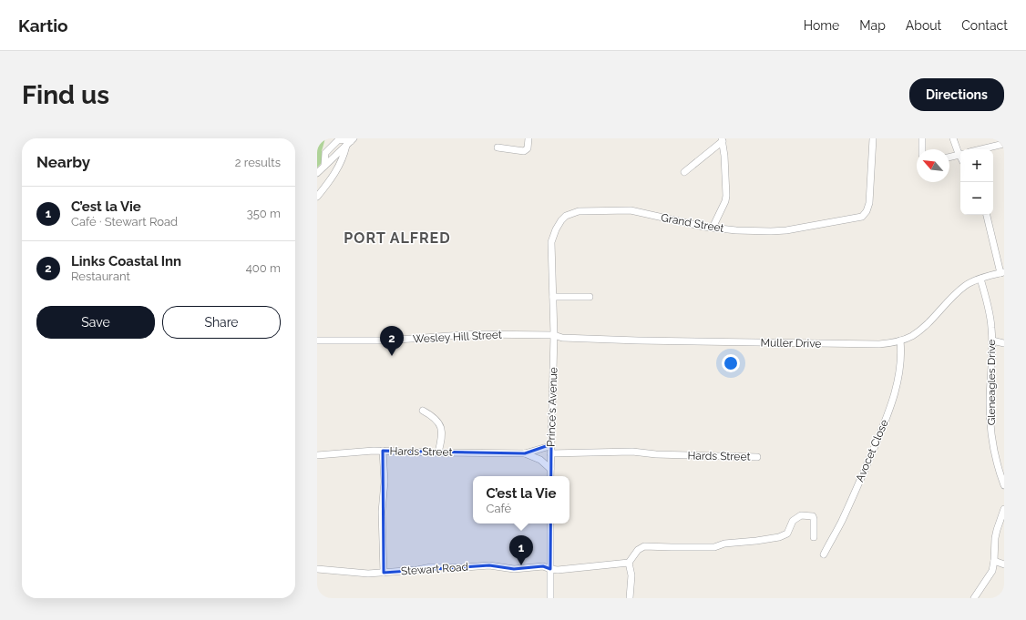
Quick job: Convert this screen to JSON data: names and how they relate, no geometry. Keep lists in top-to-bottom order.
{
  "streets": {
    "street": [
      "Grand Street",
      "Wesley Hill Street",
      "Muller Drive",
      "Gleneagles Drive",
      "Prince's Avenue",
      "Avocet Close",
      "Hards Street",
      "Stewart Road"
    ]
  },
  "crossings": [
    ["Grand Street", "Wesley Hill Street"],
    ["Grand Street", "Muller Drive"],
    ["Grand Street", "Prince's Avenue"],
    ["Wesley Hill Street", "Muller Drive"],
    ["Wesley Hill Street", "Prince's Avenue"],
    ["Muller Drive", "Gleneagles Drive"],
    ["Muller Drive", "Prince's Avenue"],
    ["Muller Drive", "Avocet Close"],
    ["Prince's Avenue", "Hards Street"]
  ],
  "districts": ["PORT ALFRED"],
  "north": "top left",
  "page": {
    "header": "Kartio",
    "nav": [
      "Home",
      "Map",
      "About",
      "Contact"
    ],
    "buttons": [
      "Directions",
      ["Save", "Share"]
    ],
    "title": "Find us",
    "heading": ["Nearby", "2 results"],
    "map_buttons": ["+", "−"],
    "list": [
      {
        "mark": "1",
        "name": "C’est la Vie",
        "note": "Café · Stewart Road",
        "value": "350 m"
      },
      {
        "mark": "2",
        "name": "Links Coastal Inn",
        "note": "Restaurant",
        "value": "400 m"
      }
    ],
    "pins": ["2", "1"],
    "popup": ["C’est la Vie", "Café"]
  }
}
